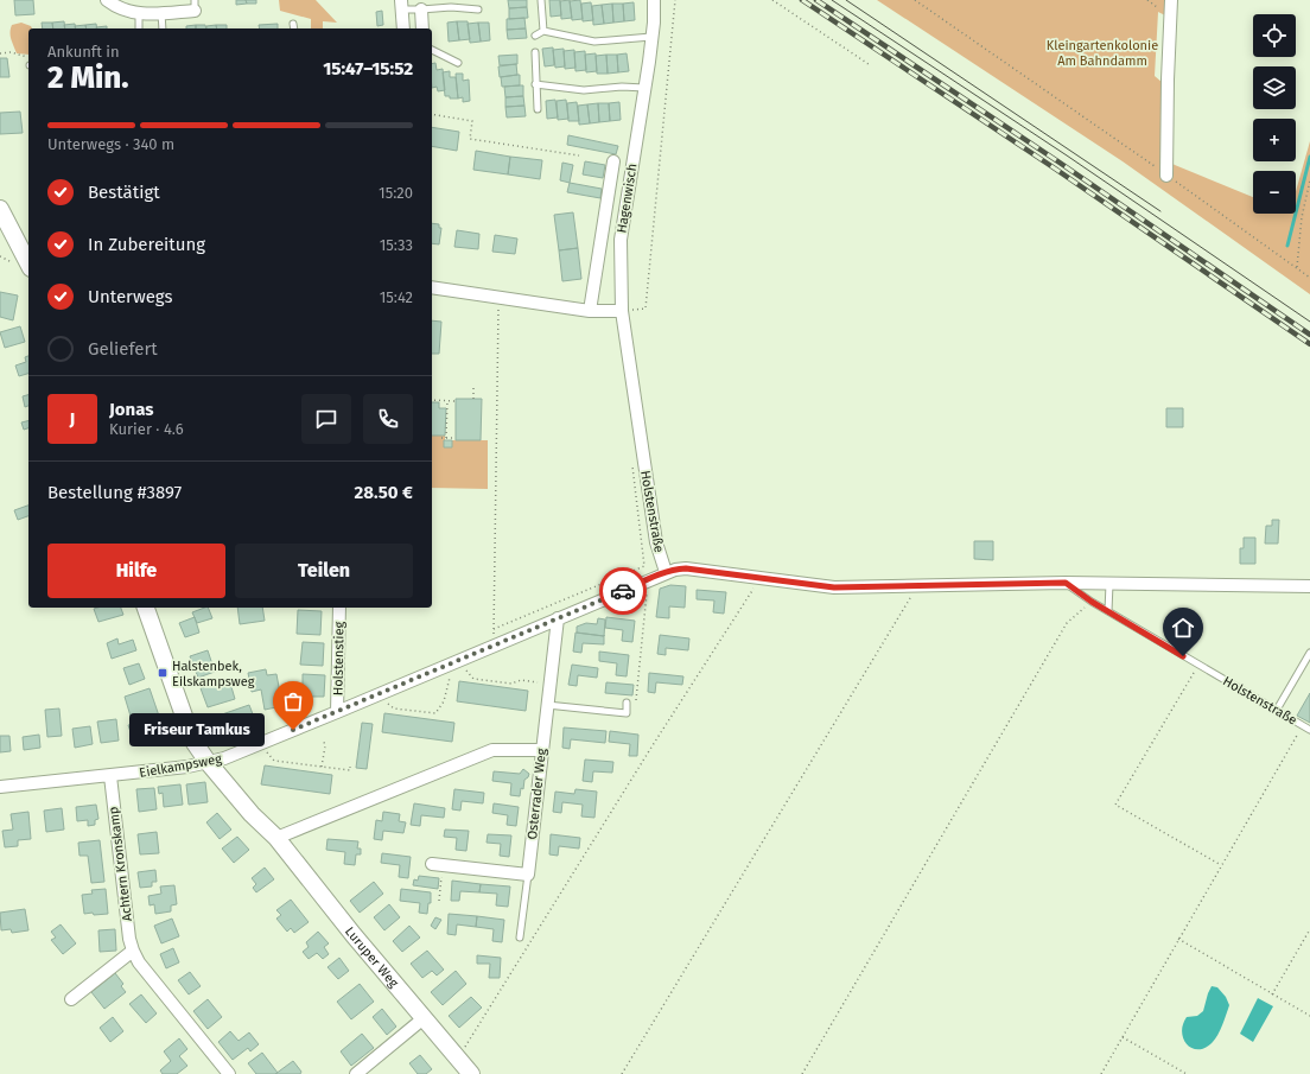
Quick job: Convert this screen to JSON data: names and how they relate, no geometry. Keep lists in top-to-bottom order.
{
  "streets": {
    "street": [
      "Hagenwisch",
      "Holstenstraße",
      "Holstenstieg",
      "Eielkampsweg",
      "Osterrader Weg",
      "Achtern Kronskamp",
      "Luruper Weg"
    ]
  },
  "crossings": [
    ["Hagenwisch", "Holstenstraße"],
    ["Holstenstraße", "Eielkampsweg"],
    ["Holstenstieg", "Eielkampsweg"],
    ["Eielkampsweg", "Osterrader Weg"],
    ["Eielkampsweg", "Achtern Kronskamp"],
    ["Eielkampsweg", "Luruper Weg"]
  ],
  "parks": ["Kleingartenkolonie Am Bahndamm"],
  "places": {
    "transit": ["Halstenbek, Eilskampsweg"],
    "other": ["Friseur Tamkus"]
  },
  "page": {
    "map_buttons": ["+", "−"],
    "heading": ["2 Min.", "Ankunft in", "15:47–15:52"],
    "panel": [
      "Jonas",
      "Kurier · 4.6",
      "Bestellung #3897",
      "28.50 €"
    ],
    "bar": "Unterwegs · 340 m",
    "list": [
      ["Bestätigt", "15:20"],
      ["In Zubereitung", "15:33"],
      ["Unterwegs", "15:42"],
      "Geliefert"
    ],
    "round": "J",
    "buttons": ["Hilfe", "Teilen"],
    "bubble": "Friseur Tamkus"
  }
}
